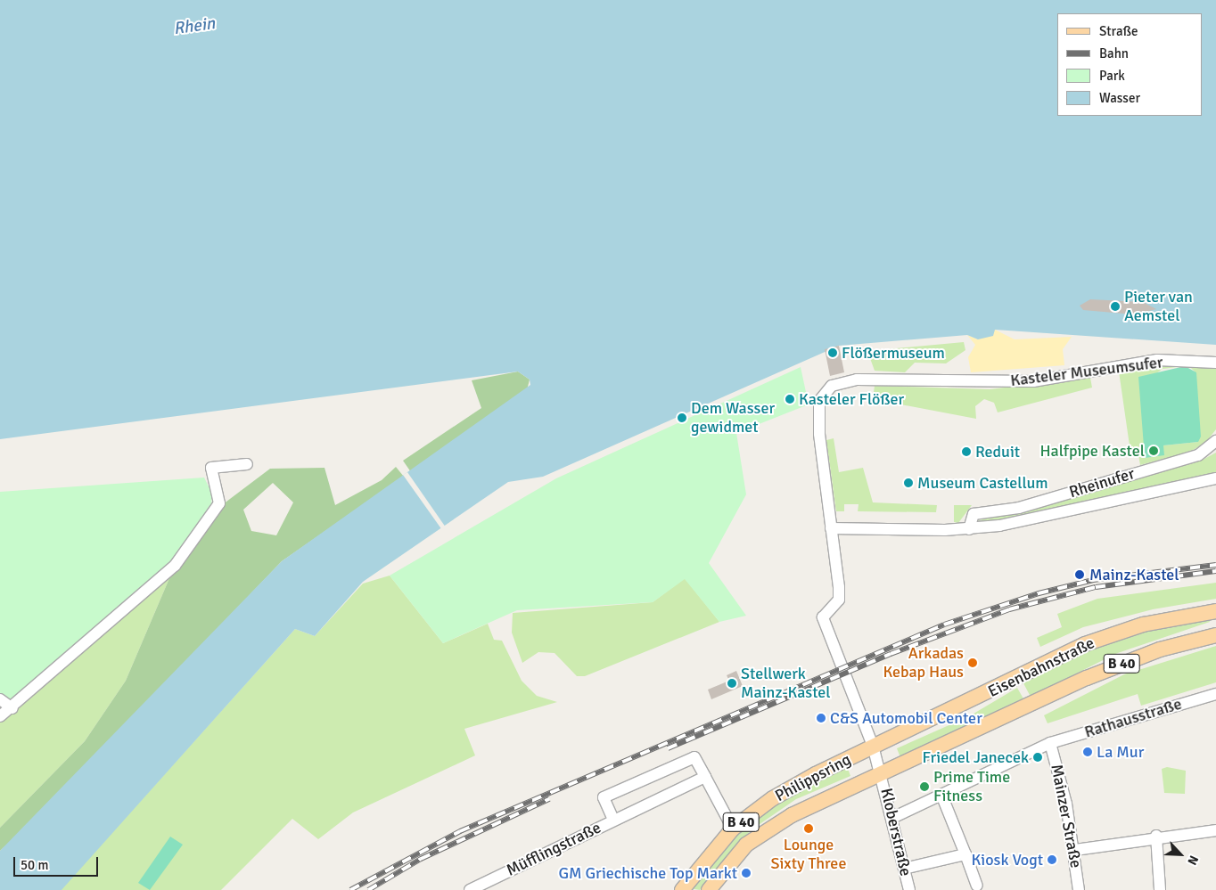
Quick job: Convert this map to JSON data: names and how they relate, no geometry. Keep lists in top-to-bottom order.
{
  "streets": {
    "main road": ["B 40", "Eisenbahnstraße", "Philippsring"],
    "street": [
      "Kasteler Museumsufer",
      "Rheinufer",
      "Rathausstraße",
      "Mainzer Straße",
      "Kloberstraße",
      "Müfflingstraße"
    ]
  },
  "crossings": [
    ["Kasteler Museumsufer", "Rheinufer"],
    ["Eisenbahnstraße", "Philippsring"],
    ["Eisenbahnstraße", "Kloberstraße"],
    ["Rathausstraße", "Mainzer Straße"],
    ["Rathausstraße", "Kloberstraße"],
    ["Philippsring", "Kloberstraße"],
    ["Philippsring", "Müfflingstraße"]
  ],
  "water": ["Rhein"],
  "places": [
    "Pieter van Aemstel",
    "Flößermuseum",
    "Kasteler Flößer",
    "Dem Wasser gewidmet",
    "Halfpipe Kastel",
    "Reduit",
    "Museum Castellum",
    "Mainz-Kastel",
    "Arkadas Kebap Haus",
    "Stellwerk Mainz-Kastel",
    "C&S Automobil Center",
    "La Mur",
    "Friedel Janecek",
    "Prime Time Fitness",
    "Lounge Sixty Three",
    "Kiosk Vogt",
    "GM Griechische Top Markt"
  ],
  "legend": [
    "Straße",
    "Bahn",
    "Park",
    "Wasser"
  ],
  "scale_bar": "50 m",
  "north": "bottom right"
}
